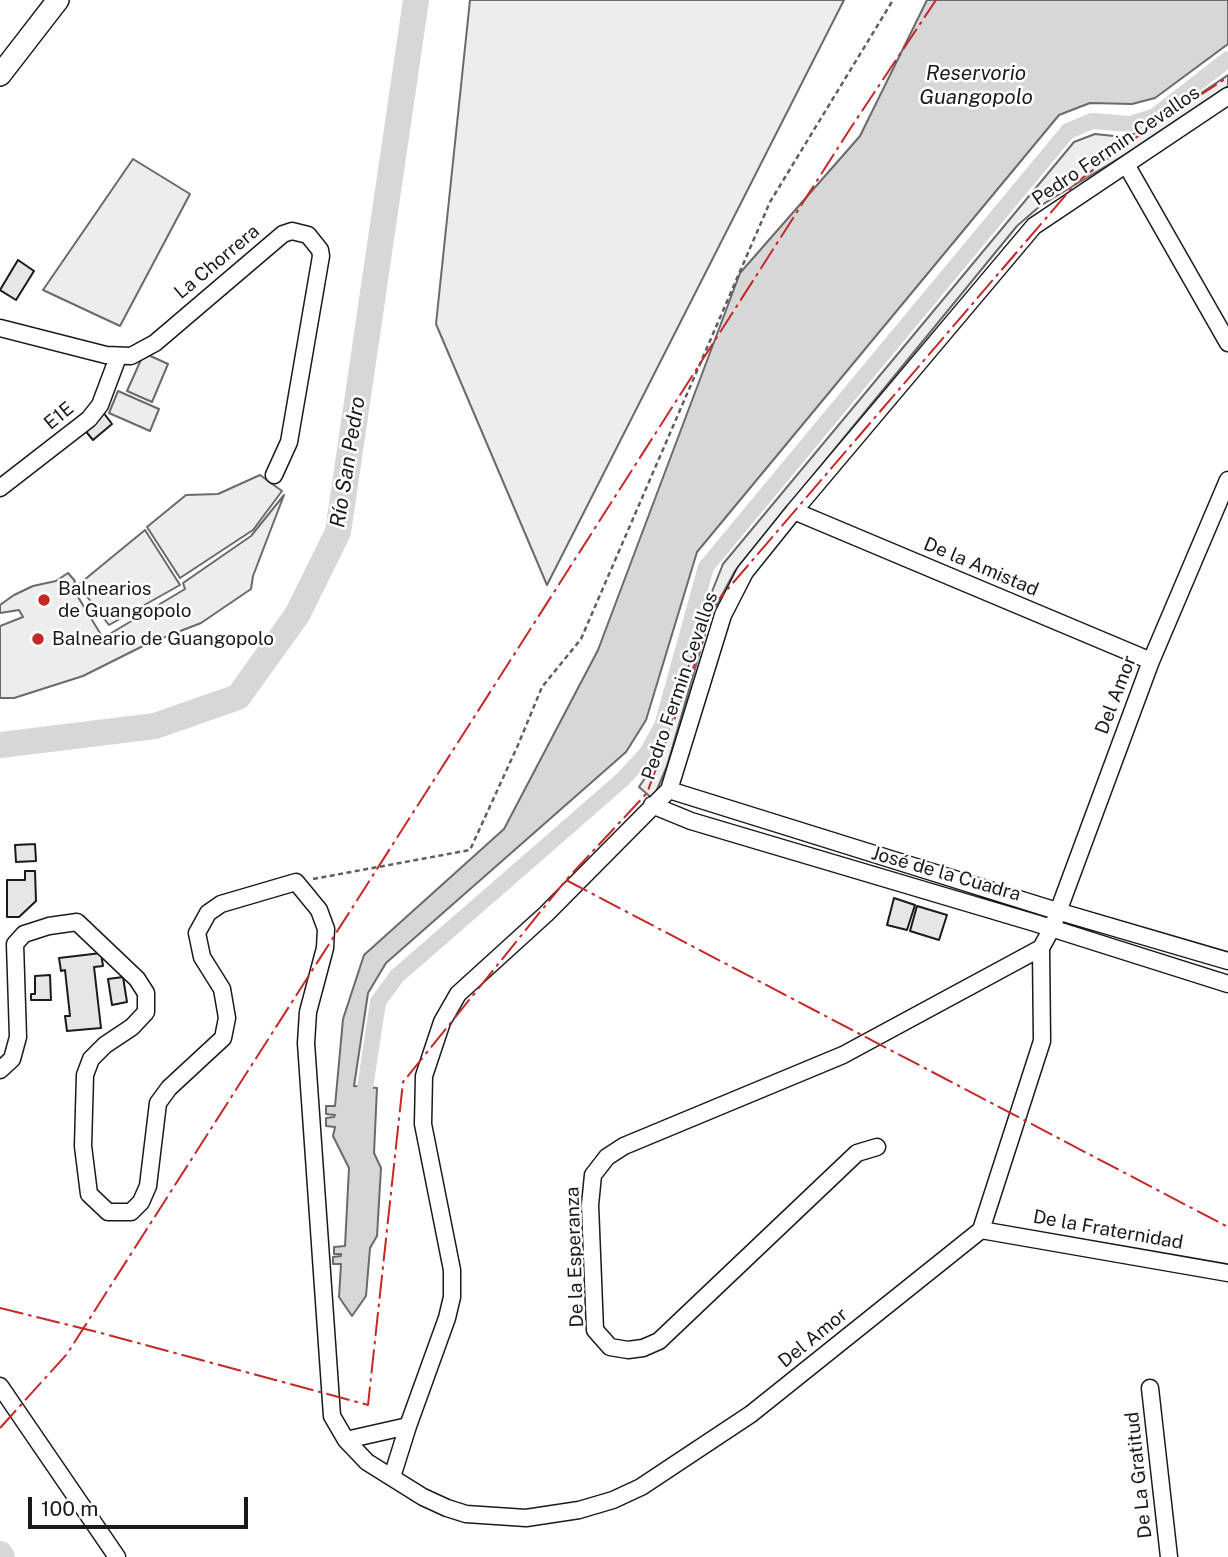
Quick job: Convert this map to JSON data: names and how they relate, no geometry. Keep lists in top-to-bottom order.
{
  "streets": {
    "street": [
      "Pedro Fermin Cevallos",
      "La Chorrera",
      "E1E",
      "De la Amistad",
      "Del Amor",
      "José de la Cuadra",
      "De la Fraternidad",
      "De la Esperanza",
      "De La Gratitud"
    ]
  },
  "crossings": [
    ["Pedro Fermin Cevallos", "De la Amistad"],
    ["Pedro Fermin Cevallos", "Del Amor"],
    ["Pedro Fermin Cevallos", "José de la Cuadra"],
    ["La Chorrera", "E1E"],
    ["De la Amistad", "Del Amor"],
    ["Del Amor", "José de la Cuadra"],
    ["Del Amor", "De la Fraternidad"]
  ],
  "water": ["Reservorio Guangopolo", "Río San Pedro"],
  "places": ["Balnearios de Guangopolo", "Balneario de Guangopolo"],
  "scale_bar": "100 m"
}
